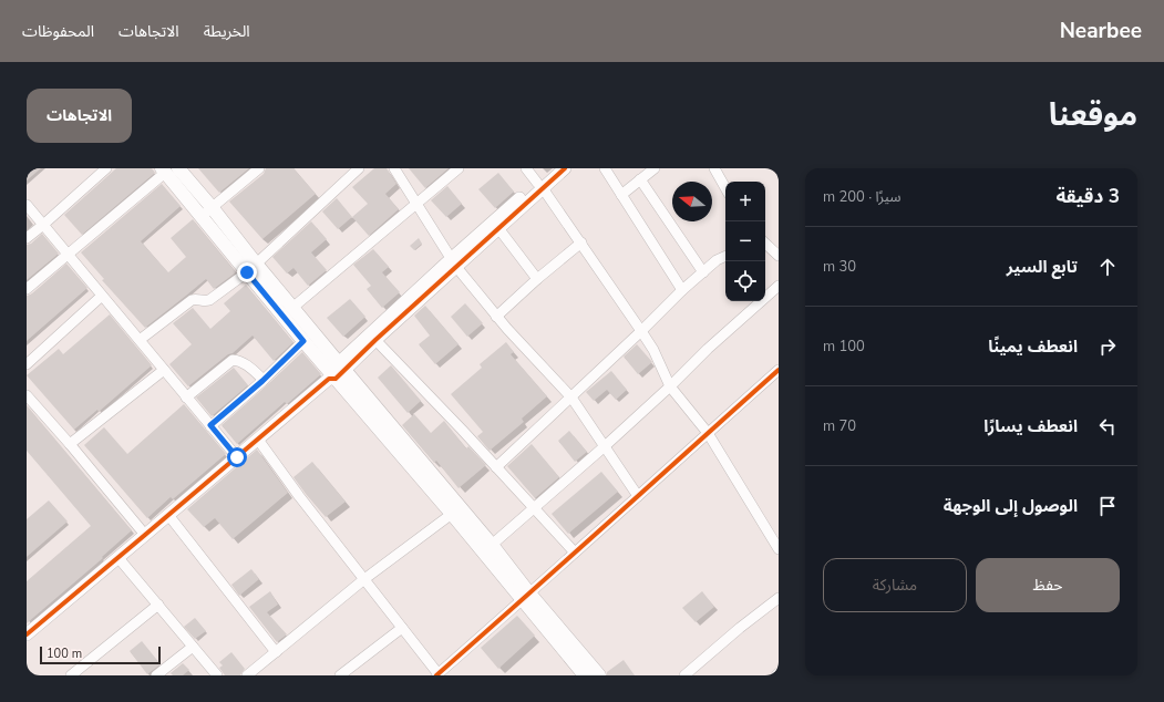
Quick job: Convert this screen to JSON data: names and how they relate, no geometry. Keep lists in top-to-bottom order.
{
  "scale_bar": "100 m",
  "north": "left",
  "page": {
    "header": "Nearbee",
    "nav": ["الخريطة", "الاتجاهات", "المحفوظات"],
    "title": "موقعنا",
    "buttons": [
      "الاتجاهات",
      ["حفظ", "مشاركة"]
    ],
    "heading": ["3 دقيقة", "سيرًا · 200 m"],
    "map_buttons": ["+", "−"],
    "list": [
      ["تابع السير", "30 m"],
      ["انعطف يمينًا", "100 m"],
      ["انعطف يسارًا", "70 m"],
      "الوصول إلى الوجهة"
    ],
    "scale": "100 m"
  }
}
